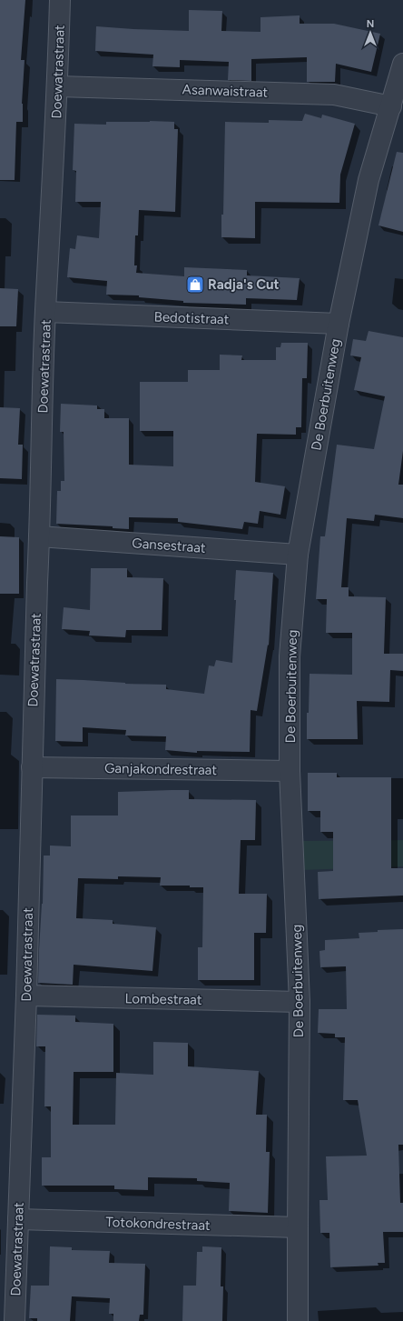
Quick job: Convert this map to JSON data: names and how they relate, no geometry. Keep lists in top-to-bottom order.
{
  "streets": {
    "street": [
      "Doewatrastraat",
      "Asanwaistraat",
      "Bedotistraat",
      "De Boerbuitenweg",
      "Gansestraat",
      "Ganjakondrestraat",
      "Lombestraat",
      "Totokondrestraat"
    ]
  },
  "crossings": [
    ["Doewatrastraat", "Asanwaistraat"],
    ["Doewatrastraat", "Bedotistraat"],
    ["Doewatrastraat", "Gansestraat"],
    ["Doewatrastraat", "Ganjakondrestraat"],
    ["Doewatrastraat", "Lombestraat"],
    ["Doewatrastraat", "Totokondrestraat"],
    ["Asanwaistraat", "De Boerbuitenweg"],
    ["Bedotistraat", "De Boerbuitenweg"],
    ["De Boerbuitenweg", "Gansestraat"],
    ["De Boerbuitenweg", "Ganjakondrestraat"],
    ["De Boerbuitenweg", "Lombestraat"],
    ["De Boerbuitenweg", "Totokondrestraat"]
  ],
  "places": {
    "shop": ["Radja's Cut"]
  },
  "north": "top"
}
